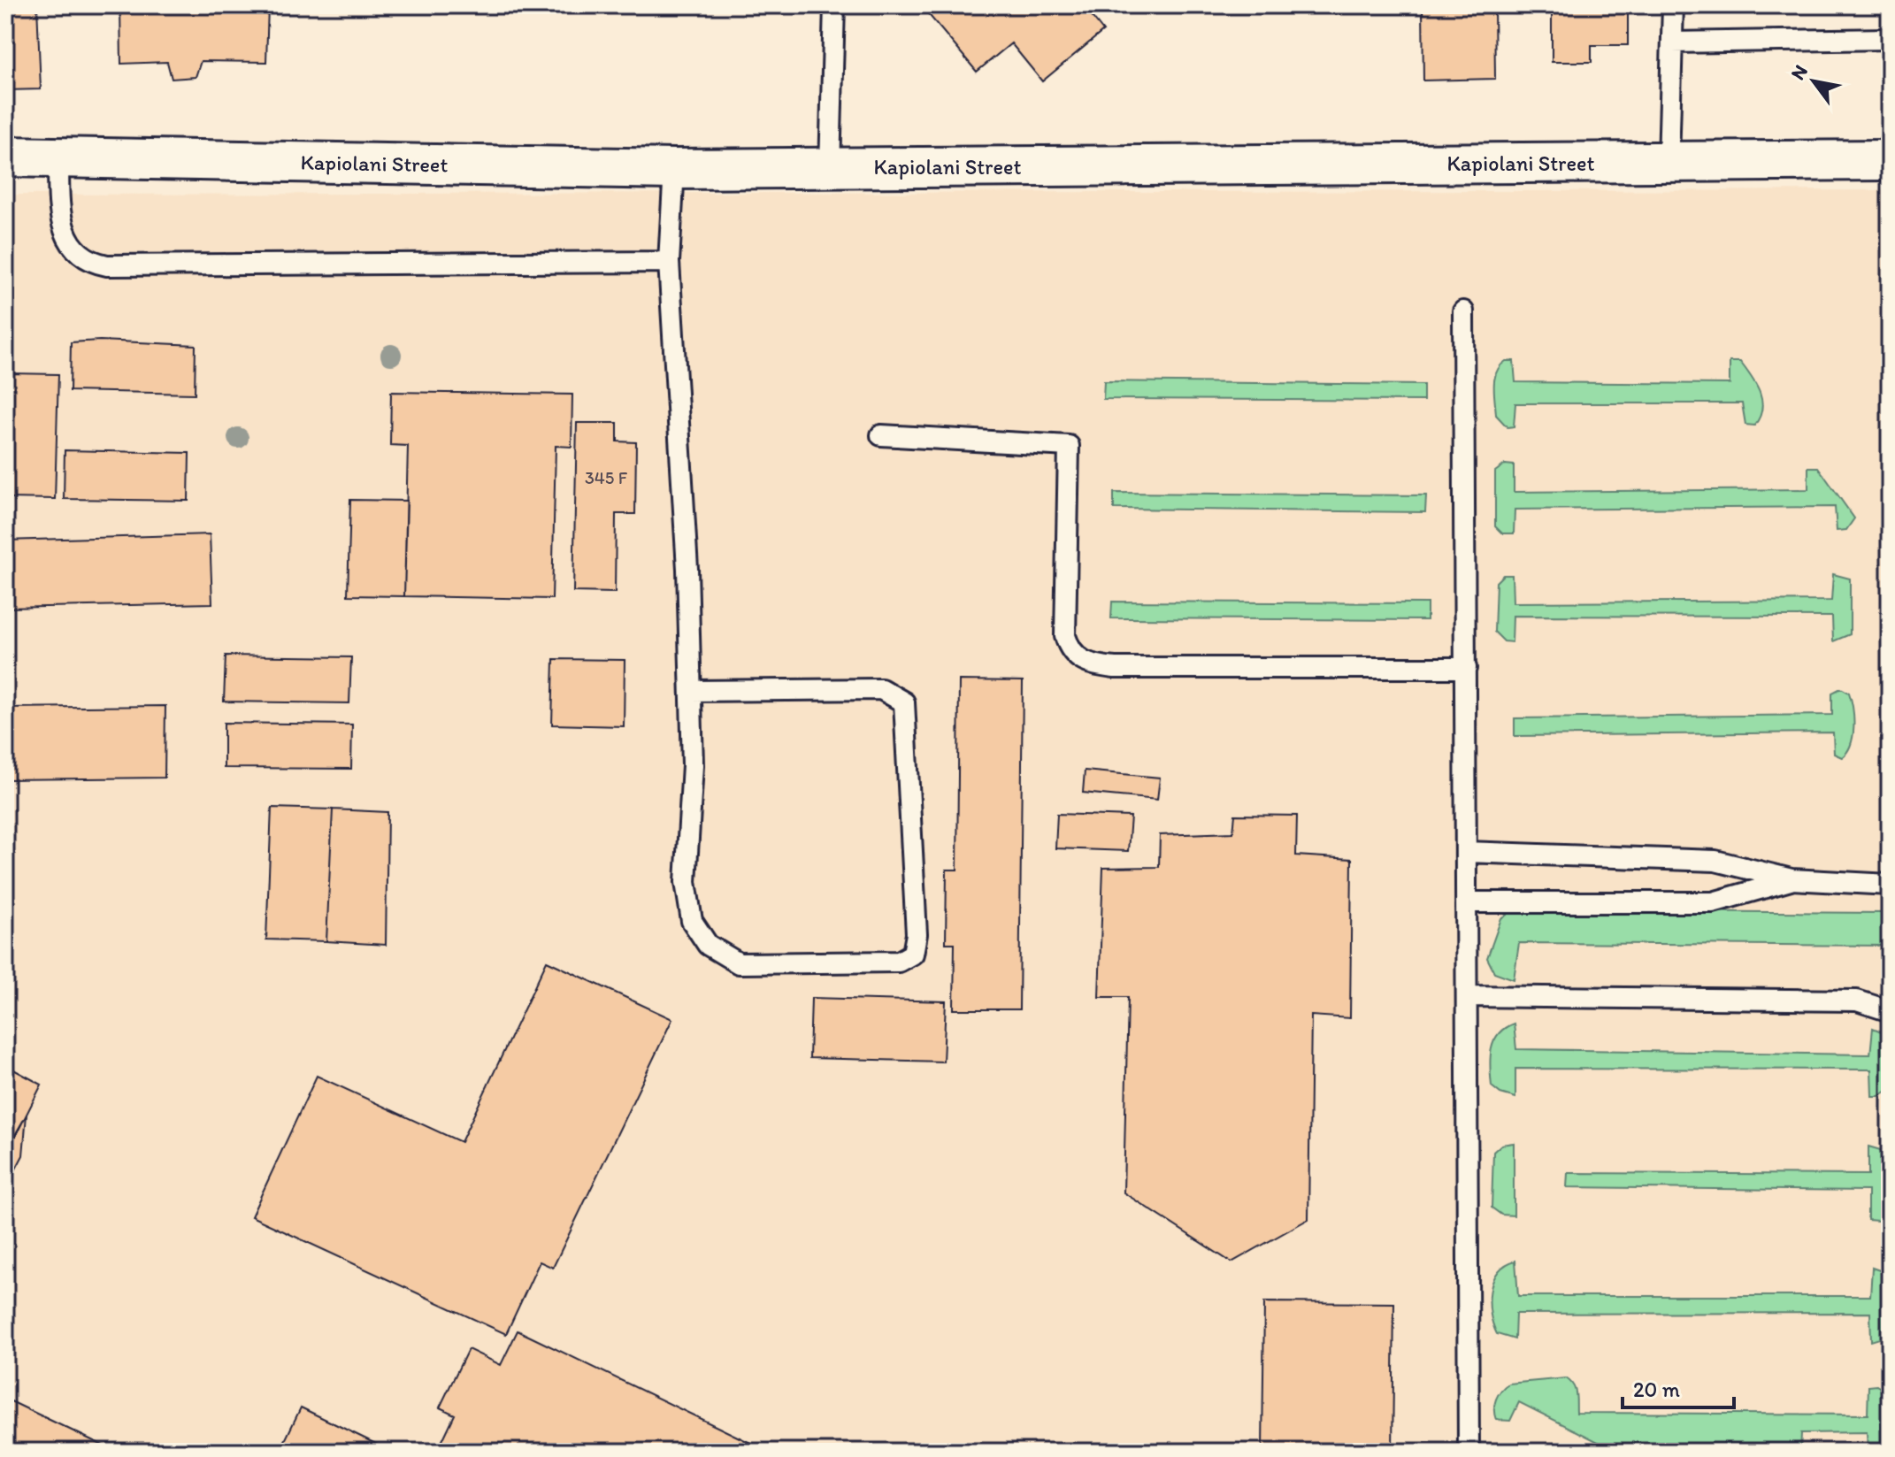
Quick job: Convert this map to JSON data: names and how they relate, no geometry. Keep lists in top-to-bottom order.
{
  "streets": {
    "street": ["Kapiolani Street"]
  },
  "house_numbers": ["345 F"],
  "scale_bar": "20 m",
  "north": "top left"
}
